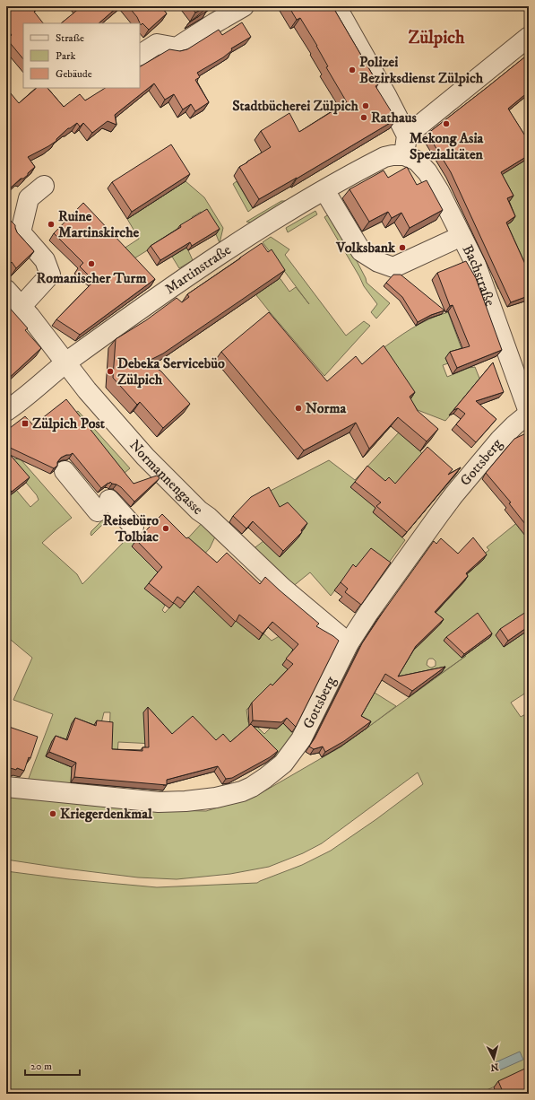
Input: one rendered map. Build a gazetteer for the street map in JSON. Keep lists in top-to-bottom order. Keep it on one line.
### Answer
{"streets":{"street":["Martinstraße","Bachstraße","Gottsberg","Normannengasse"]},"crossings":[["Martinstraße","Bachstraße"],["Martinstraße","Normannengasse"],["Bachstraße","Gottsberg"],["Gottsberg","Normannengasse"]],"districts":["Zülpich"],"places":{"other":["Polizei Bezirksdienst Zülpich","Stadtbücherei Zülpich","Rathaus","Mekong Asia Spezialitäten","Ruine Martinskirche","Volksbank","Romanischer Turm","Debeka Servicebüo Zülpich","Norma","Reisebüro Tolbiac","Kriegerdenkmal"],"transit":["Zülpich Post"]},"legend":["Straße","Park","Gebäude"],"scale_bar":"20 m","north":"bottom"}
